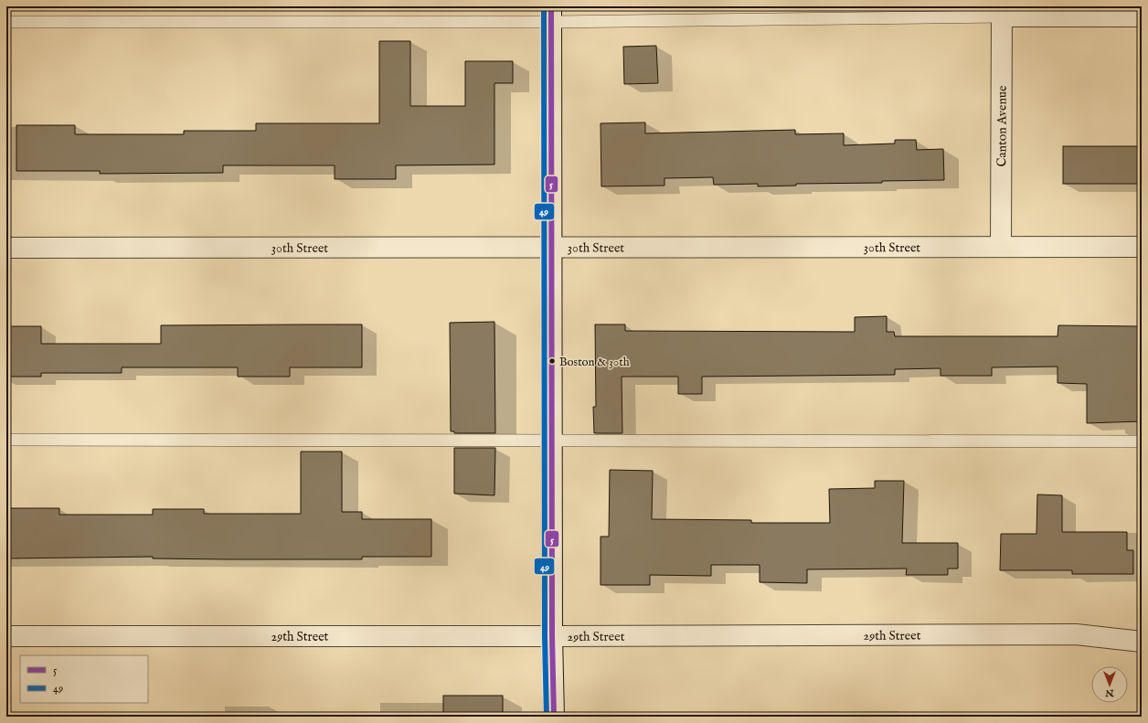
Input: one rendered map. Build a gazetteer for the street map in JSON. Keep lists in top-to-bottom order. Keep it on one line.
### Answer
{"streets":{"street":["Canton Avenue","30th Street","29th Street"]},"crossings":[["Canton Avenue","30th Street"]],"places":["Boston & 30th"],"lines":["transit line 5","transit line 49"],"legend":["5","49"],"north":"bottom"}
